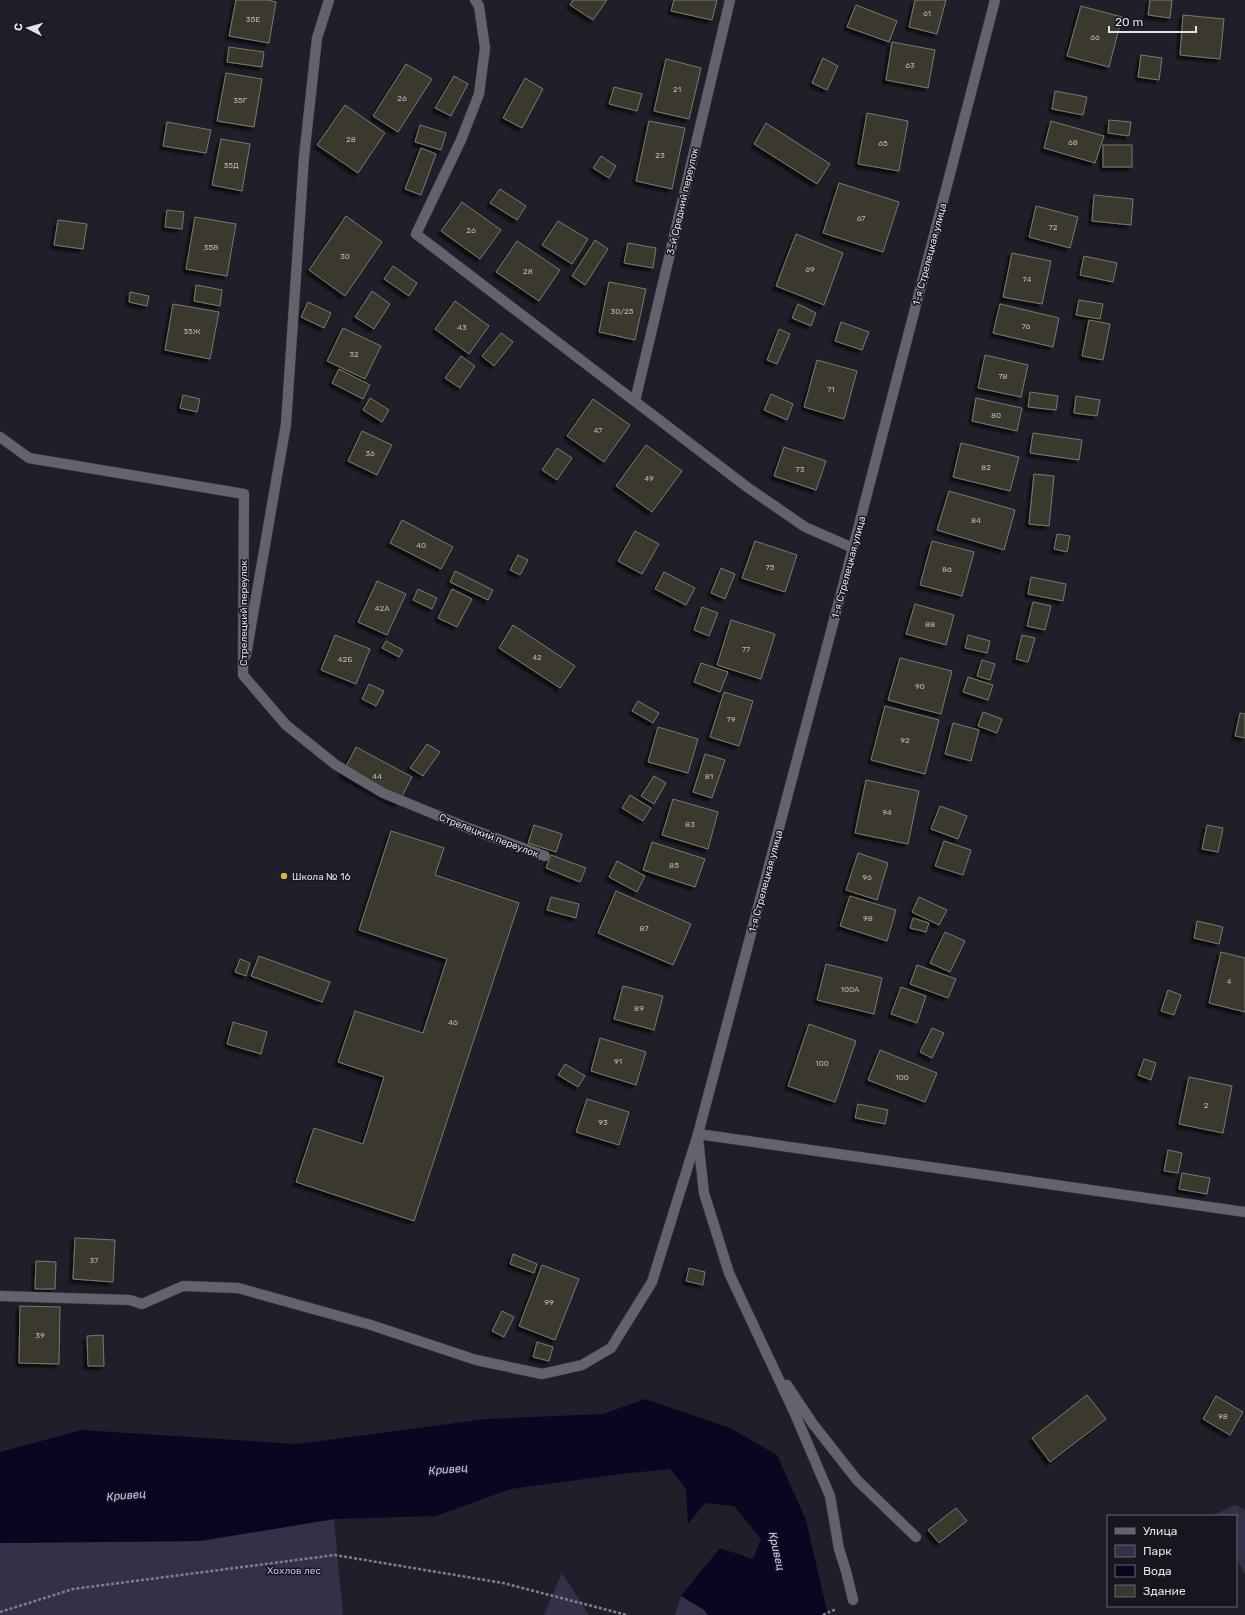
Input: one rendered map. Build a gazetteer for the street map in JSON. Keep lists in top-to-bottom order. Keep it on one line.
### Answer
{"streets":{"street":["3-й Средний переулок","1-я Стрелецкая улица","Стрелецкий переулок"]},"water":["Кривец"],"parks":["Хохлов лес"],"places":["Школа № 16"],"house_numbers":["61","35Е","66","63","21","26","35Г","28","68","65","23","35Д","67","72","26","35В","30","69","28","74","30/25","76","43","35Ж","32","78","71","80","47","36","82","73","49","84","40","75","86","42А","88","77","42","42Б","90","79","92","44","81","94","83","85","96","98","87","4","100А","89","46","91","100","100","2","93","37","99","39","98"],"legend":["Улица","Парк","Вода","Здание"],"scale_bar":"20 m","north":"left"}
